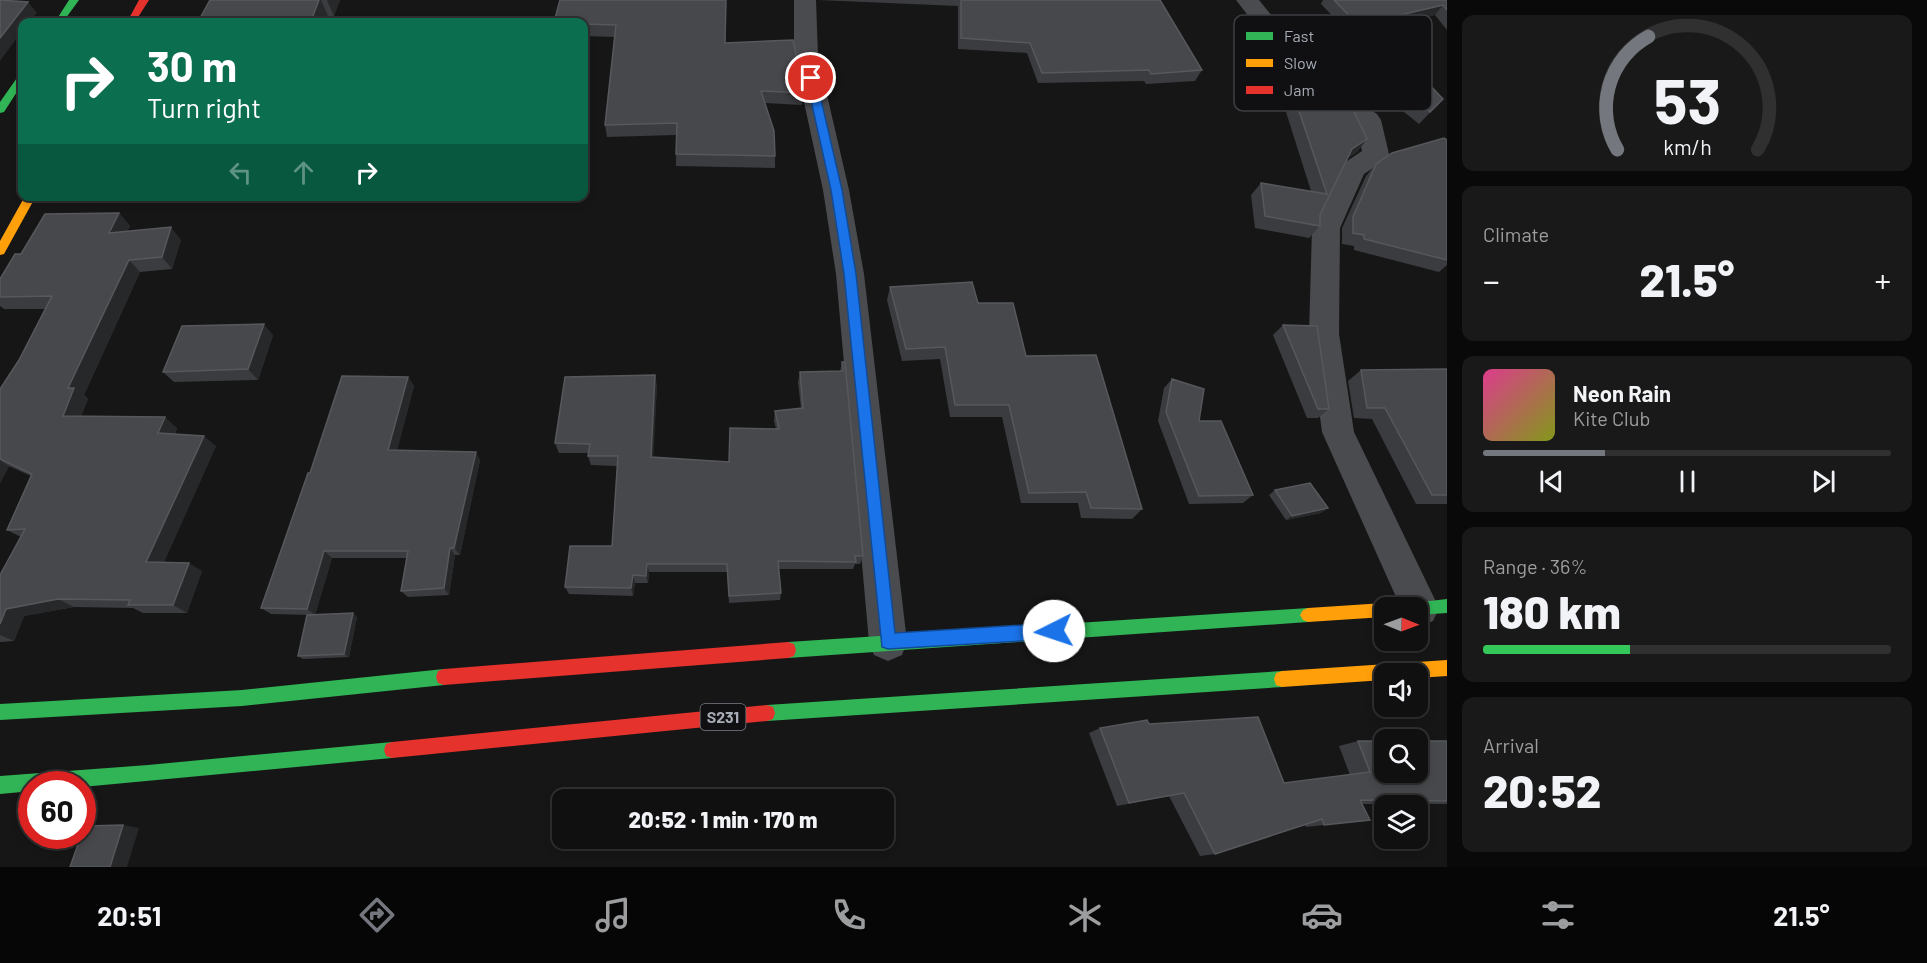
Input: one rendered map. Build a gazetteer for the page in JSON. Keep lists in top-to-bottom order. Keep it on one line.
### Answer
{"streets":{"main road":["S231"]},"legend":["Fast","Slow","Jam"],"north":"right","page":{"turn":["30 m","Turn right"],"tile":["Climate",["Range · 36%","180 km"],["Arrival","20:52"]],"heat":["−","21.5°","+"],"song":["Neon Rain","Kite Club"],"limit":"60","trip":"20:52 · 1 min · 170 m","tabs":["20:51","21.5°"],"gauge":["53","km/h"]}}
